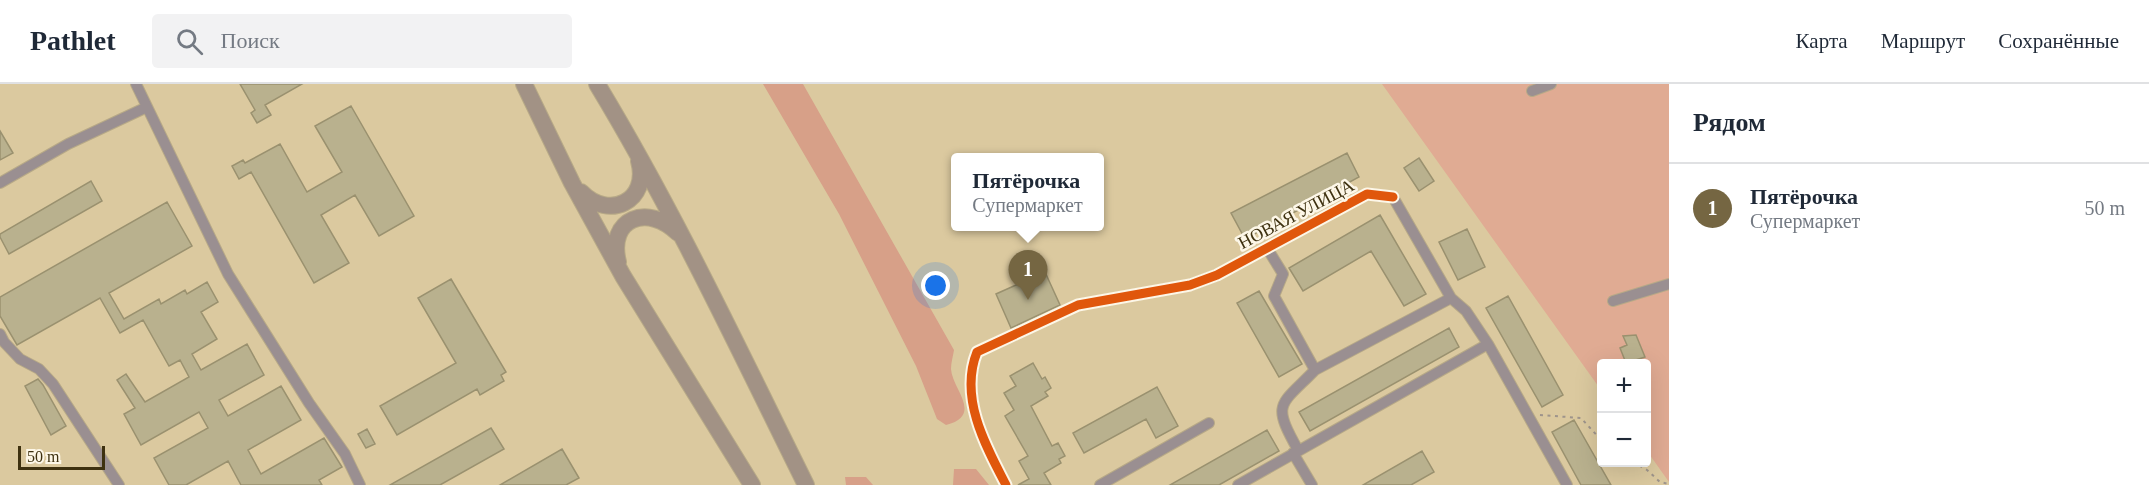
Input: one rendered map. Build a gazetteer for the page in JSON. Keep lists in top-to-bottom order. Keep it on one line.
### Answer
{"streets":{"street":["НОВАЯ УЛИЦА"]},"scale_bar":"50 m","page":{"header":"Pathlet","search":"Поиск","nav":["Карта","Маршрут","Сохранённые"],"heading":"Рядом","popup":["Пятёрочка","Супермаркет"],"list":[{"mark":"1","name":"Пятёрочка","note":"Супермаркет","value":"50 m"}],"pins":"1","map_buttons":["+","−"],"scale":"50 m"}}
